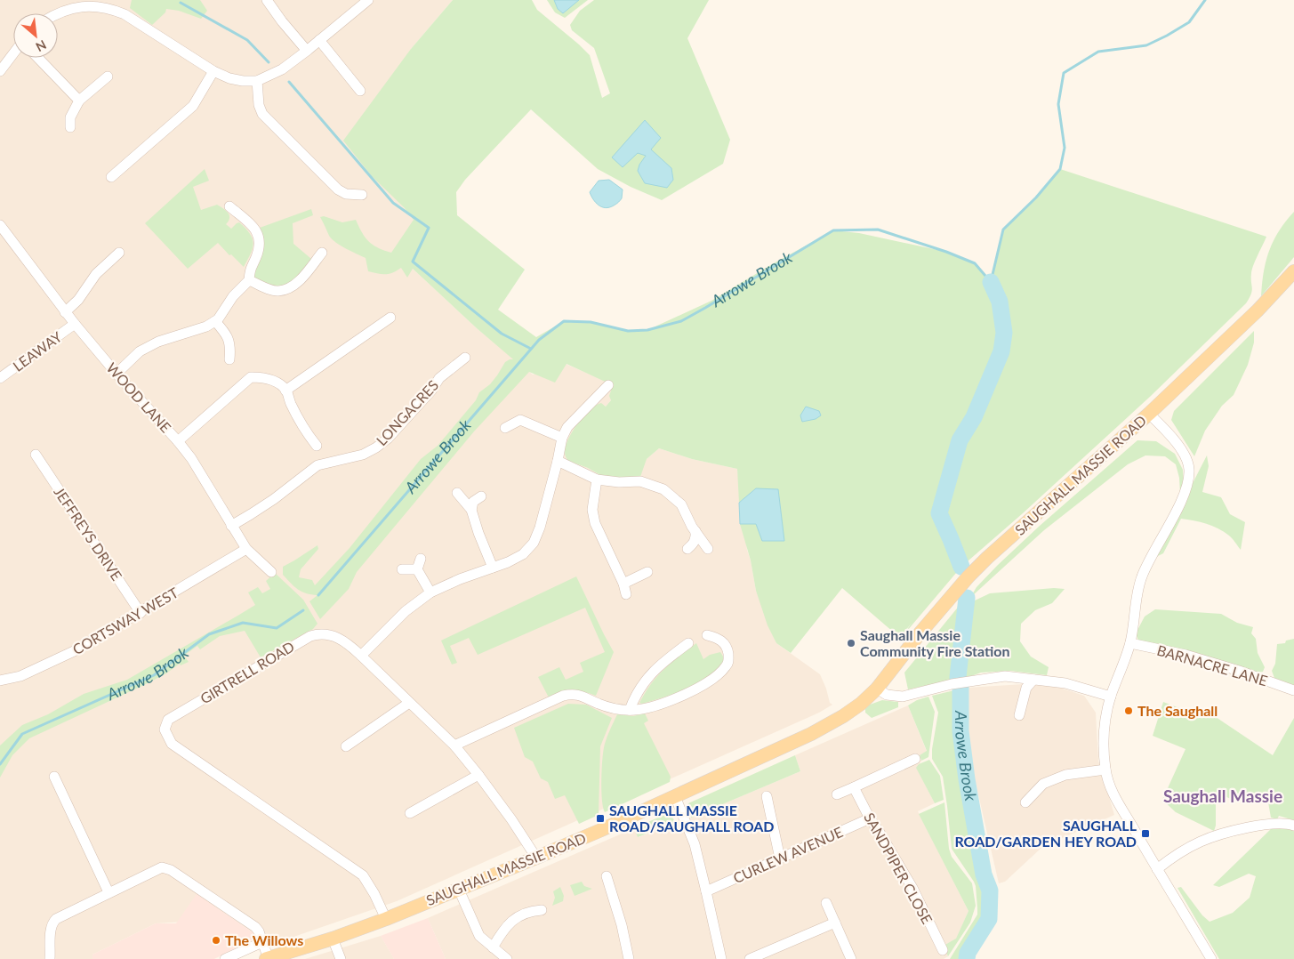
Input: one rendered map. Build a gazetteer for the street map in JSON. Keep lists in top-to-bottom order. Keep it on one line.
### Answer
{"streets":{"main road":["SAUGHALL MASSIE ROAD"],"street":["LEAWAY","WOOD LANE","LONGACRES","JEFFREYS DRIVE","CORTSWAY WEST","BARNACRE LANE","GIRTRELL ROAD","CURLEW AVENUE","SANDPIPER CLOSE"]},"crossings":[["LEAWAY","WOOD LANE"],["WOOD LANE","LONGACRES"],["WOOD LANE","CORTSWAY WEST"],["SAUGHALL MASSIE ROAD","GIRTRELL ROAD"],["JEFFREYS DRIVE","CORTSWAY WEST"],["CURLEW AVENUE","SANDPIPER CLOSE"]],"districts":["Saughall Massie"],"water":["Arrowe Brook"],"places":{"other":["Saughall Massie Community Fire Station","The Saughall","The Willows"],"transit":["SAUGHALL MASSIE ROAD/SAUGHALL ROAD","SAUGHALL ROAD/GARDEN HEY ROAD"]},"north":"bottom right"}
